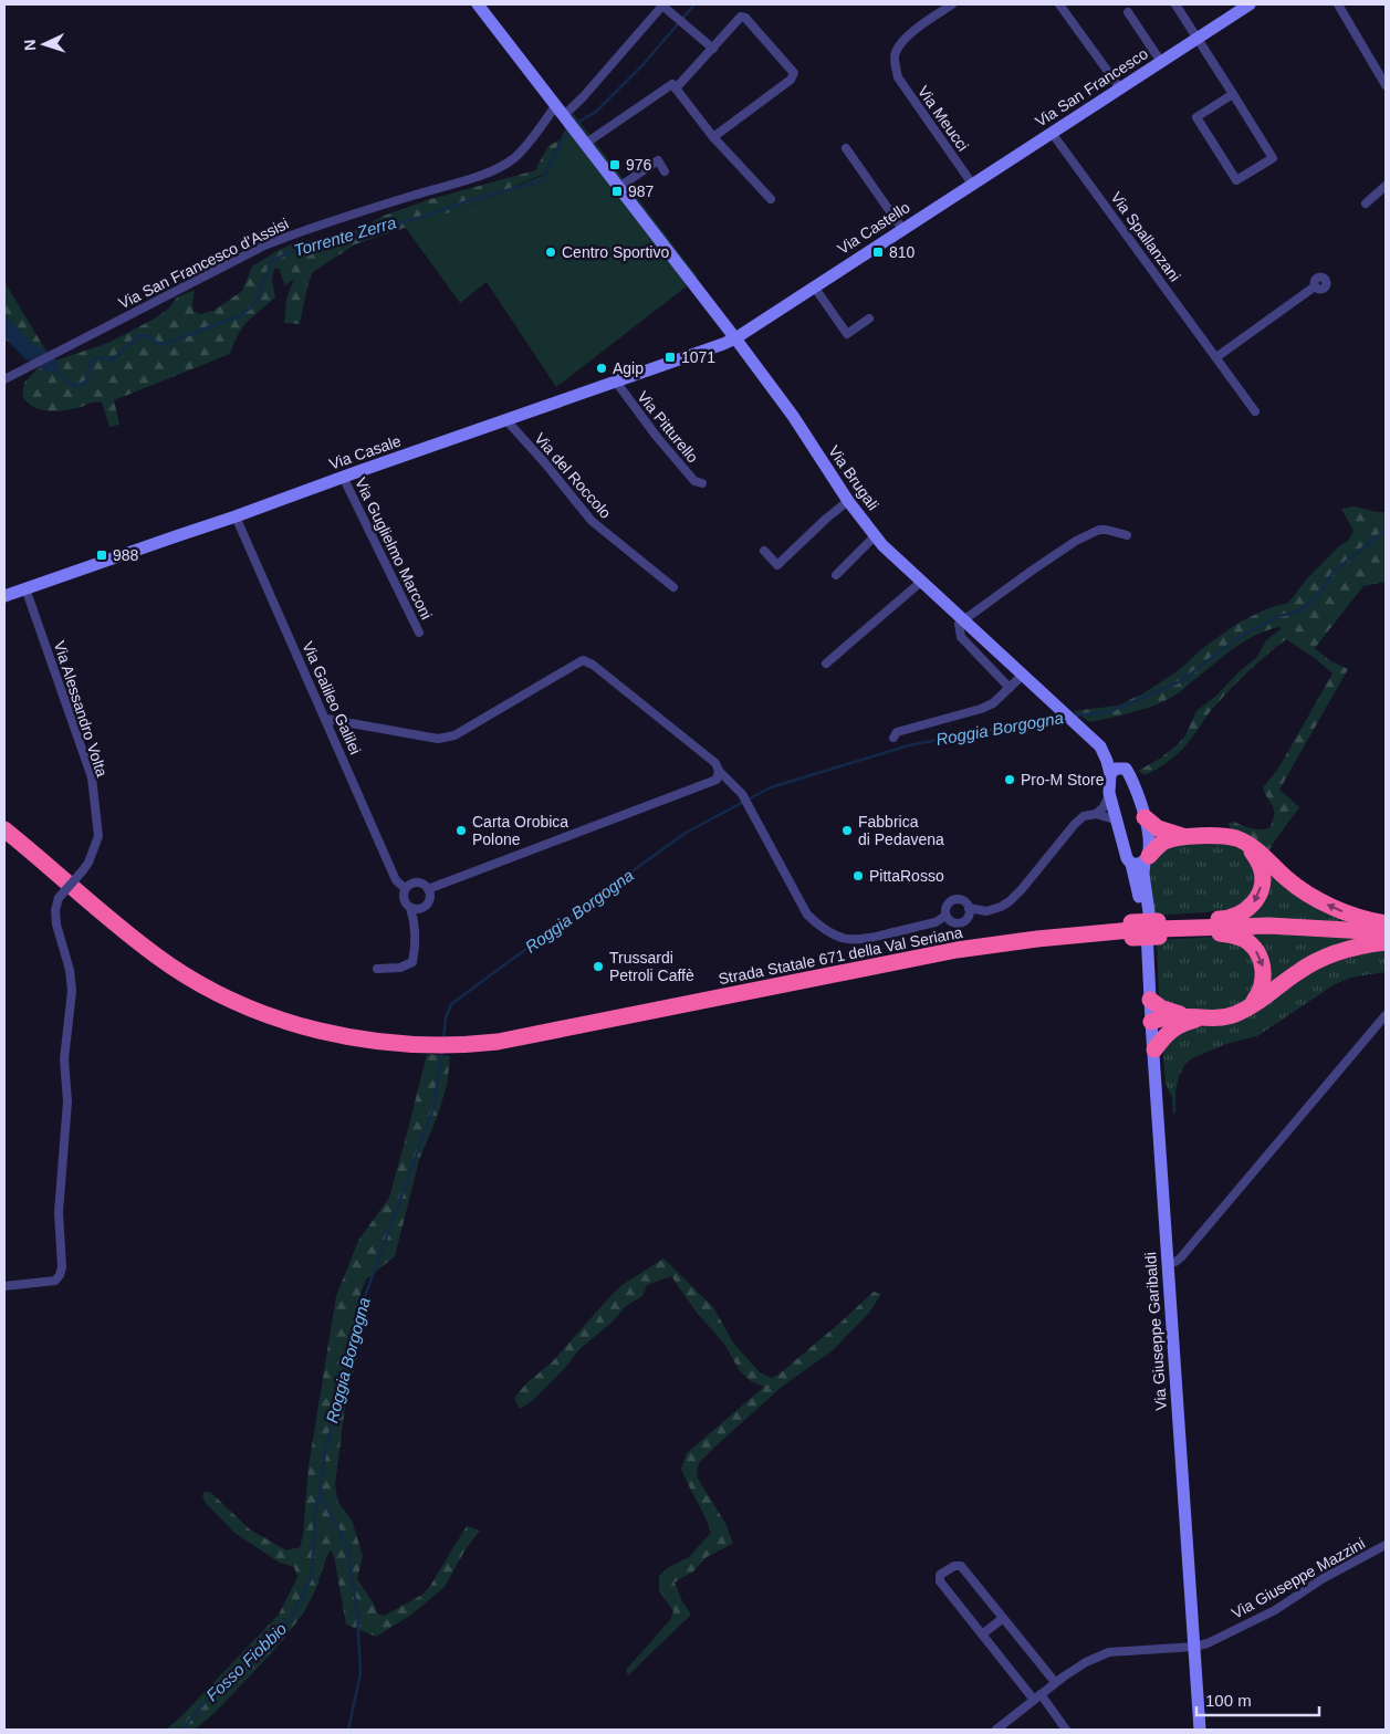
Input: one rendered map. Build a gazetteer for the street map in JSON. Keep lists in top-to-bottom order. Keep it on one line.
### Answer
{"streets":{"highway":["Strada Statale 671 della Val Seriana"],"street":["Via San Francesco","Via Meucci","Via Castello","Via Spallanzani","Via San Francesco d'Assisi","Via Pitturello","Via Casale","Via del Roccolo","Via Brugali","Via Guglielmo Marconi","Via Galileo Galilei","Via Alessandro Volta","Via Giuseppe Garibaldi","Via Giuseppe Mazzini"]},"crossings":[["Via San Francesco","Via Meucci"],["Via San Francesco","Via Castello"],["Via San Francesco","Via Spallanzani"],["Via Castello","Via Casale"],["Via Castello","Via Brugali"],["Via San Francesco d'Assisi","Via Brugali"],["Via Pitturello","Via Casale"],["Via Casale","Via del Roccolo"],["Via Casale","Via Brugali"],["Via Casale","Via Guglielmo Marconi"],["Via Casale","Via Galileo Galilei"],["Via Casale","Via Alessandro Volta"],["Via Brugali","Via Giuseppe Garibaldi"],["Strada Statale 671 della Val Seriana","Via Giuseppe Garibaldi"],["Via Giuseppe Garibaldi","Via Giuseppe Mazzini"]],"water":["Torrente Zerra","Roggia Borgogna","Fosso Fiobbio"],"places":{"transit":["976","987","810","1071","988"],"other":["Centro Sportivo","Agip","Pro-M Store","Carta Orobica Polone","Fabbrica di Pedavena","PittaRosso","Trussardi Petroli Caffè"]},"scale_bar":"100 m","north":"left"}
